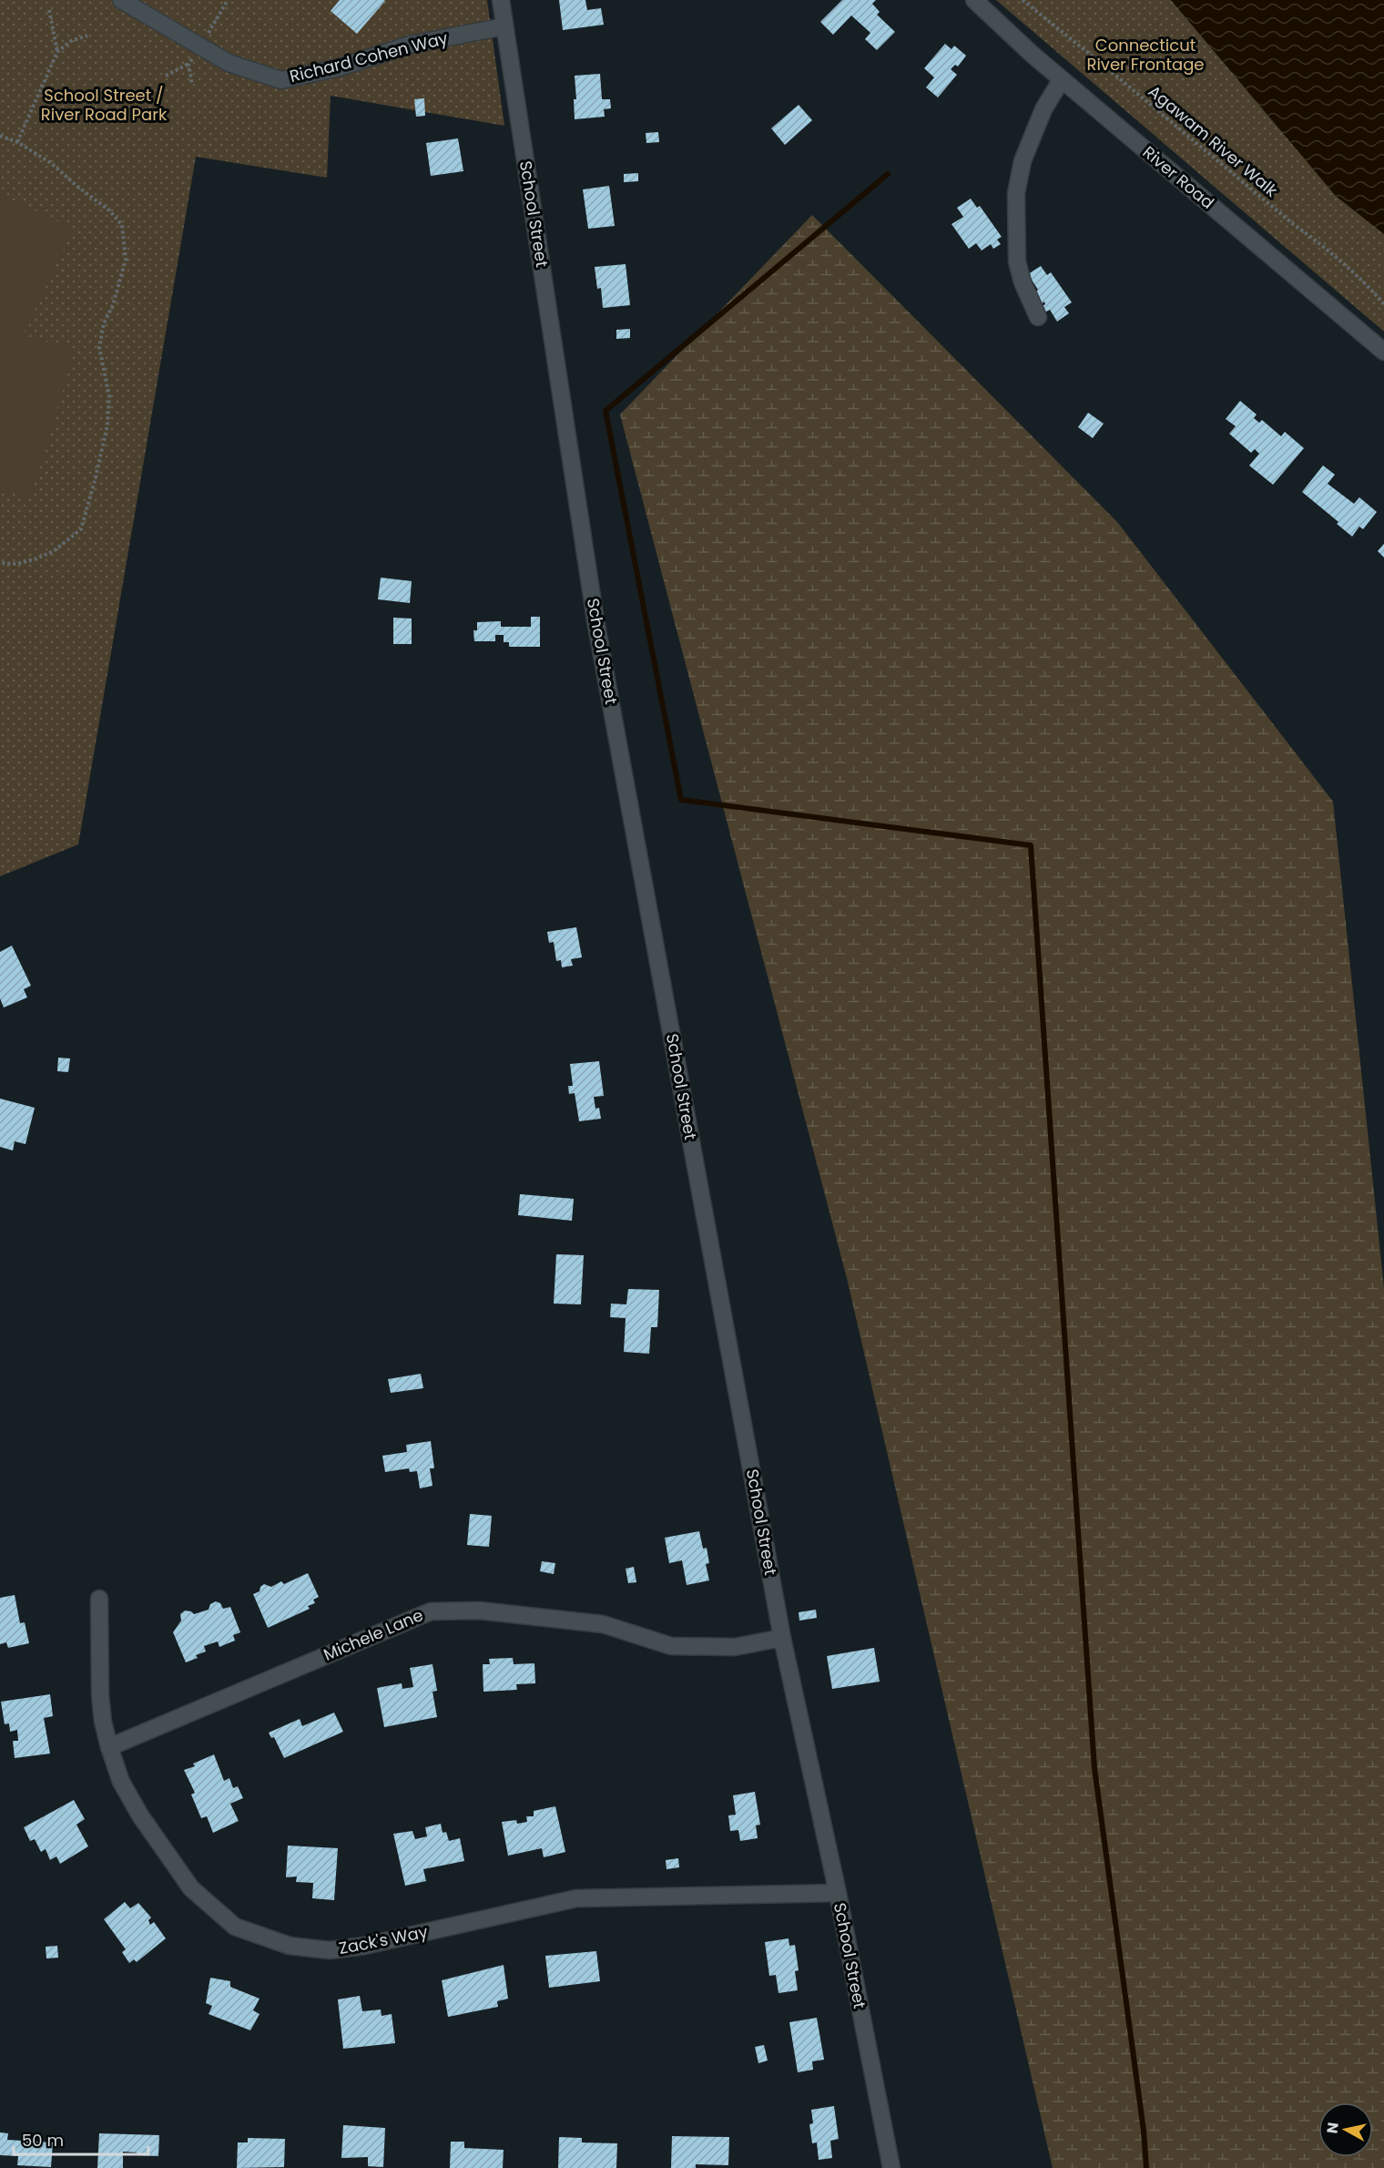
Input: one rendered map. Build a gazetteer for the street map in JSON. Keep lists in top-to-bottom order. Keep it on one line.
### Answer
{"streets":{"street":["Richard Cohen Way","River Road","School Street","Michele Lane","Zack's Way"],"path":["Agawam River Walk"]},"crossings":[["Richard Cohen Way","School Street"],["School Street","Michele Lane"],["School Street","Zack's Way"],["Michele Lane","Zack's Way"]],"parks":["Connecticut River Frontage","School Street / River Road Park"],"scale_bar":"50 m","north":"left"}
